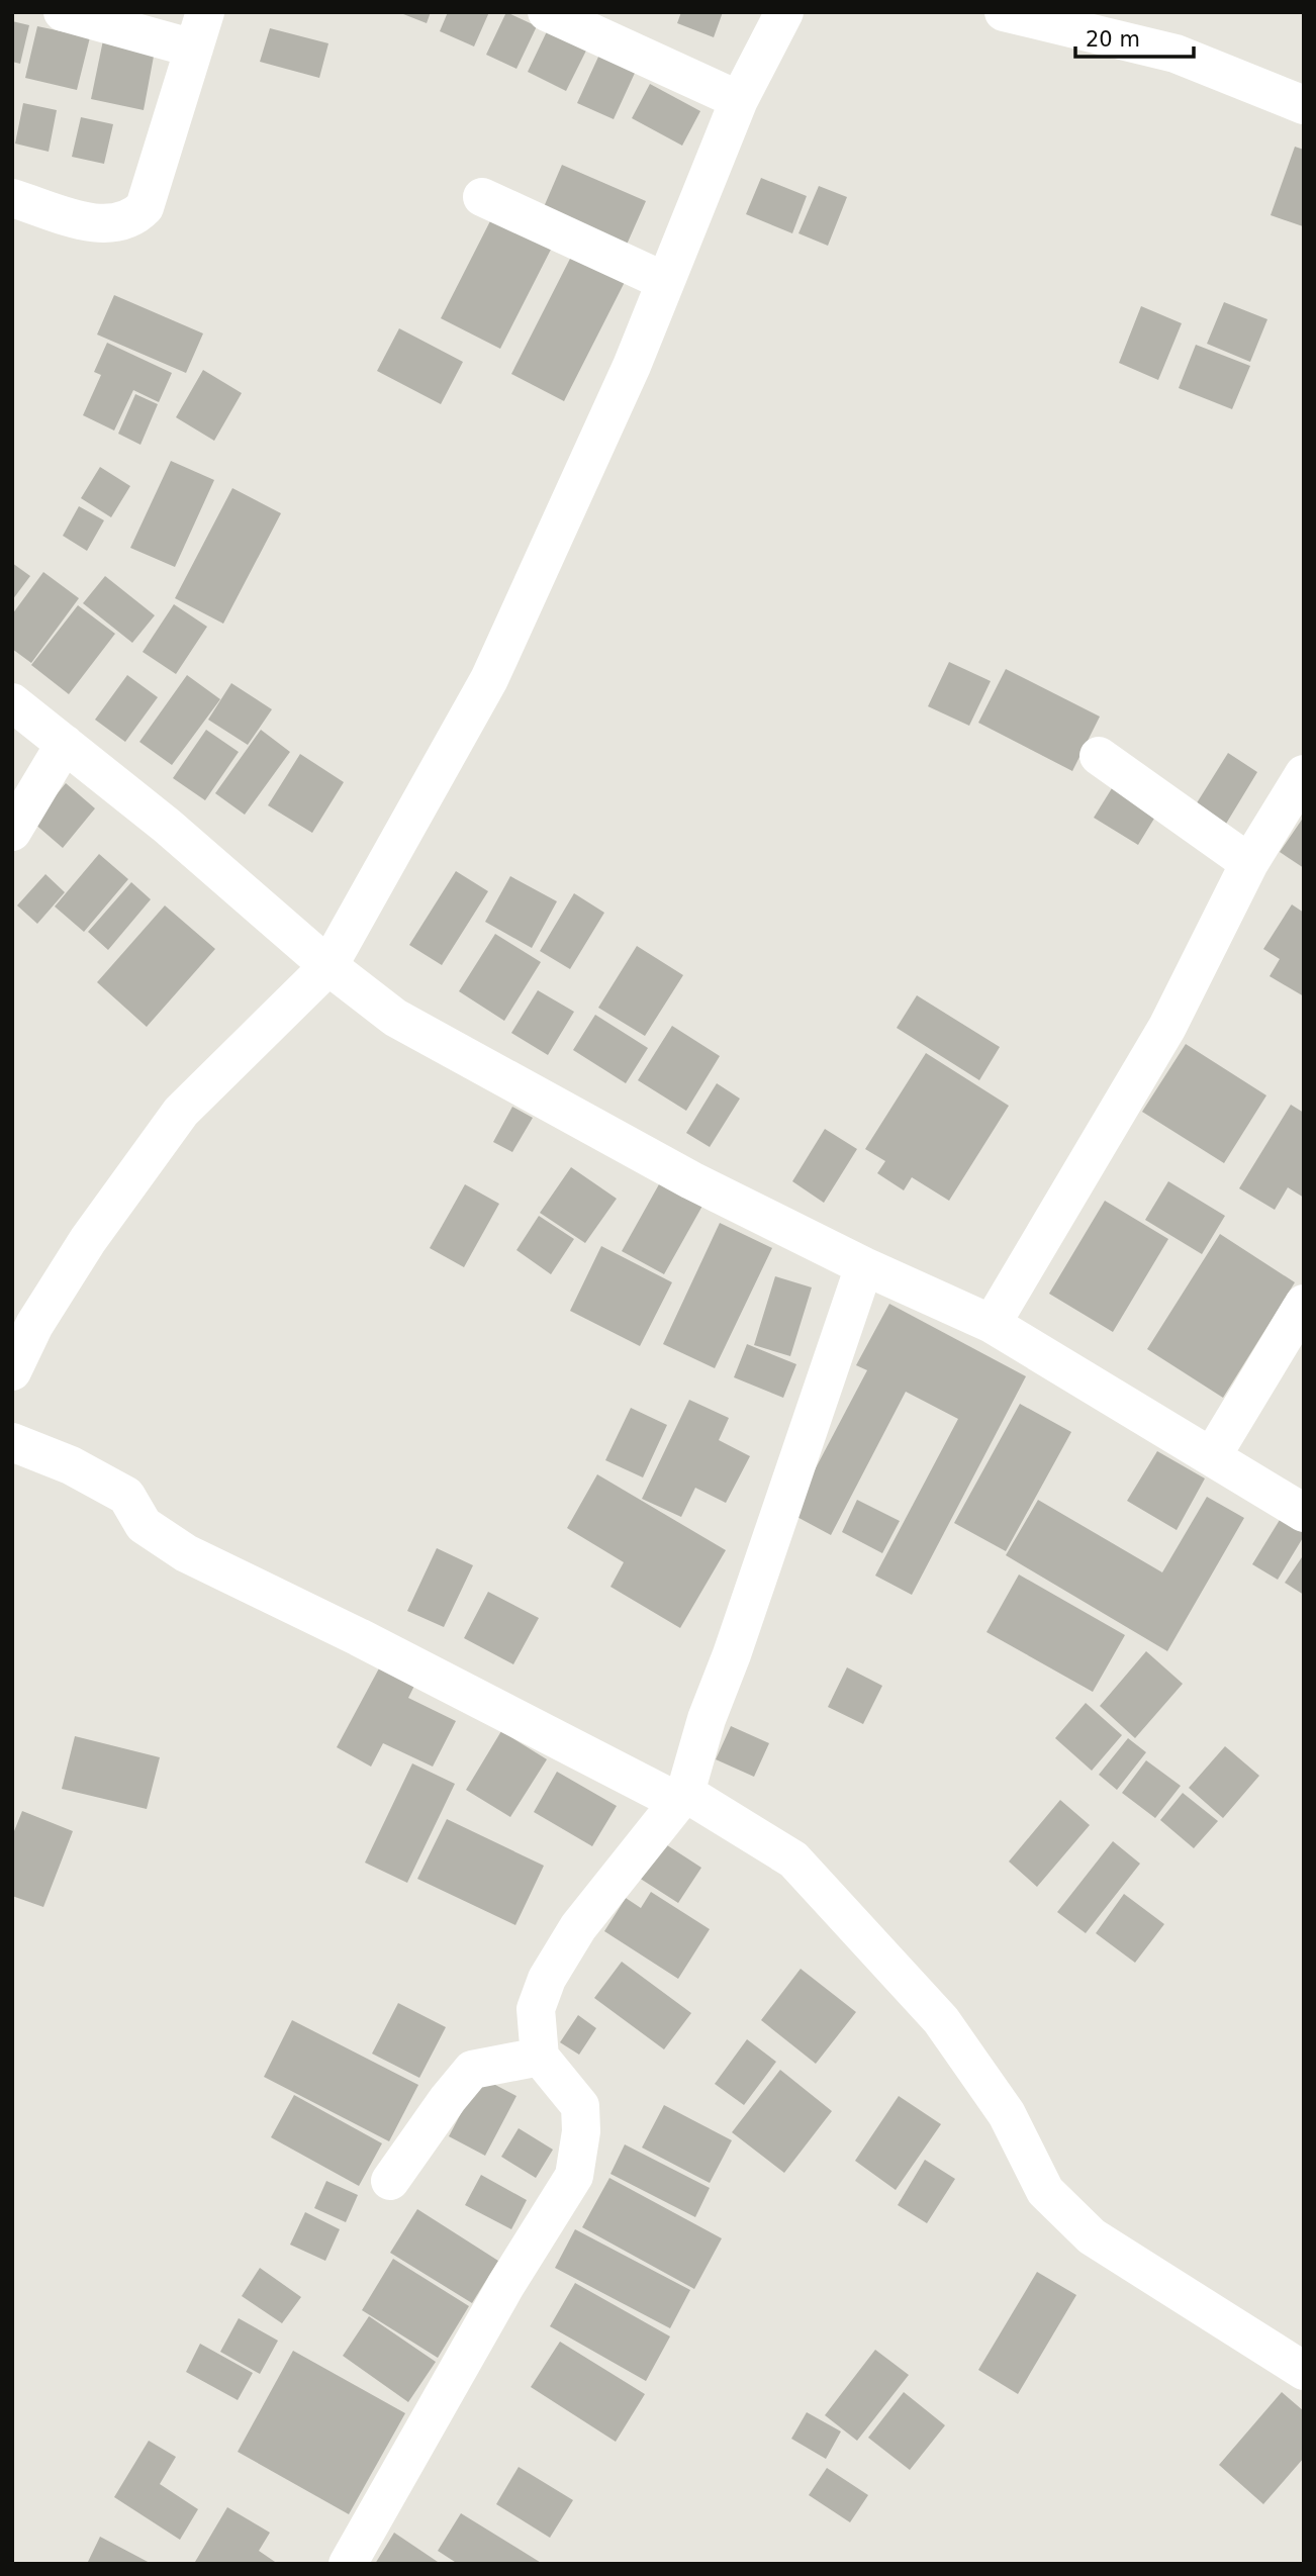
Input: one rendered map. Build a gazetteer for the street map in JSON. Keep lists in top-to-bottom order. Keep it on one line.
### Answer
{"scale_bar":"20 m"}
